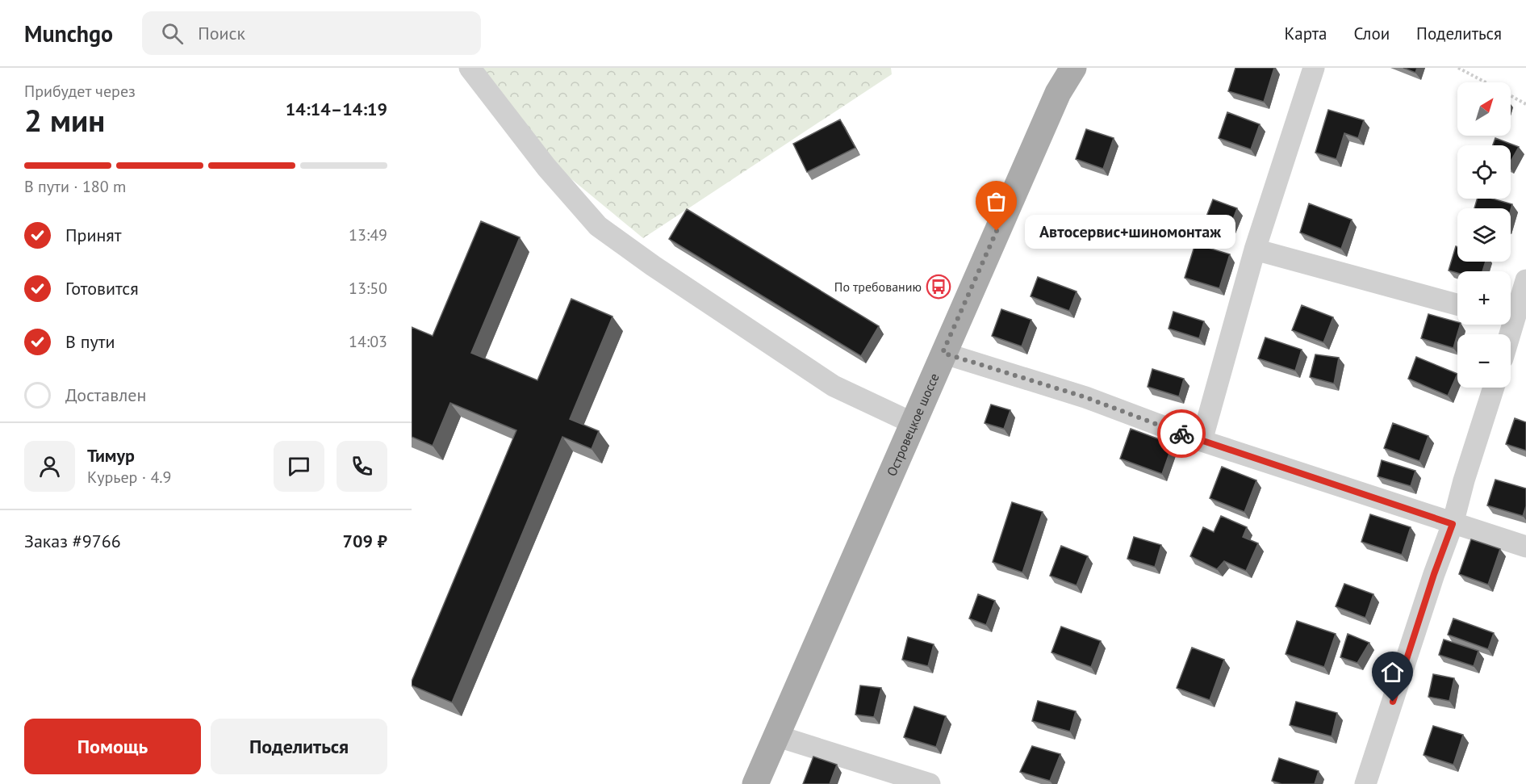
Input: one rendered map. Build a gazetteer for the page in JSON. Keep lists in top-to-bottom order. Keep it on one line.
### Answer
{"streets":{"main road":["Островецкое шоссе"]},"places":{"other":["Автосервис+шиномонтаж"],"bus stop":["По требованию"]},"north":"top right","page":{"header":"Munchgo","search":"Поиск","nav":["Карта","Слои","Поделиться"],"heading":["2 мин","Прибудет через","14:14–14:19"],"panel":["Тимур","Курьер · 4.9","Заказ #9766","709 ₽"],"map_buttons":["+","−"],"bar":"В пути · 180 m","list":[["Принят","13:49"],["Готовится","13:50"],["В пути","14:03"],"Доставлен"],"bubble":"Автосервис+шиномонтаж","buttons":["Помощь","Поделиться"]}}
